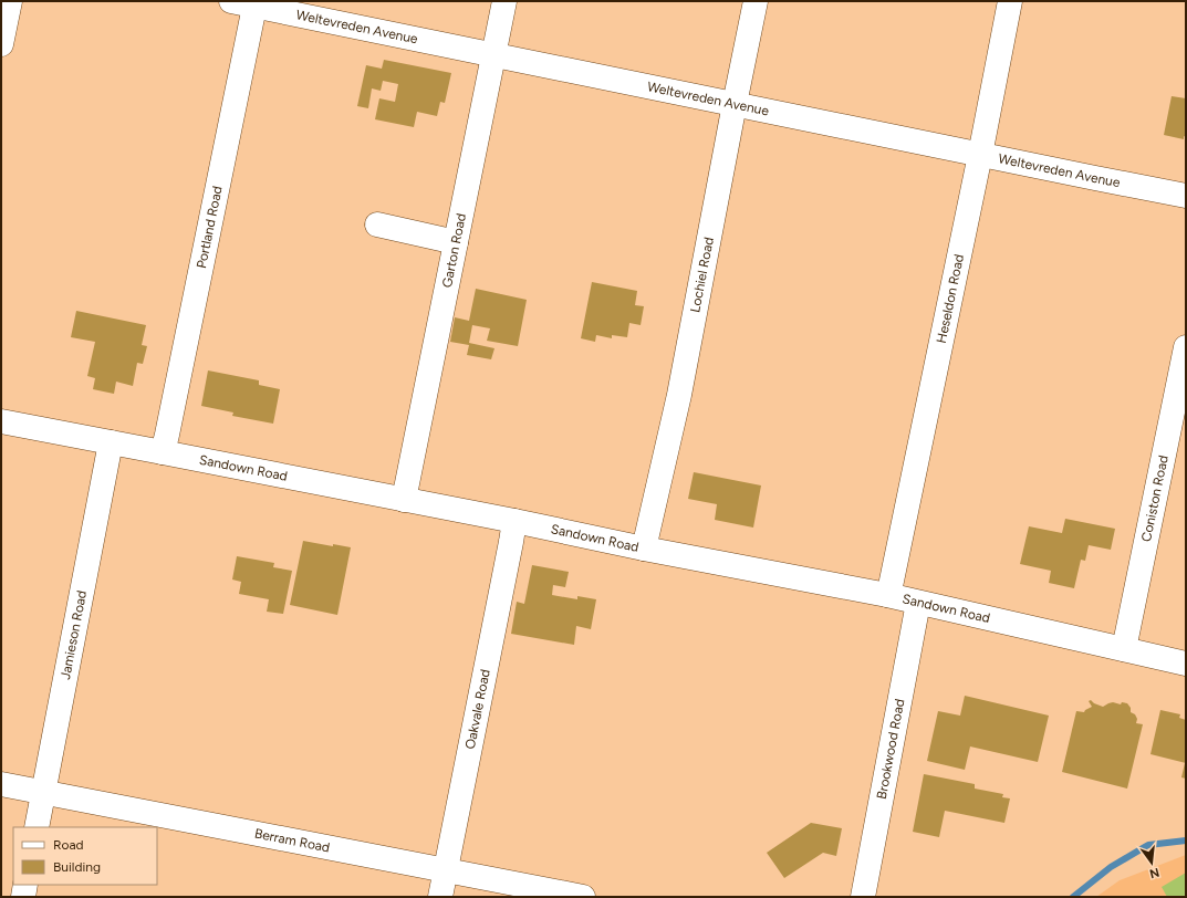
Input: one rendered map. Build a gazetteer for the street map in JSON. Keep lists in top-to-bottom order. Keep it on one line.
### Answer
{"streets":{"street":["Weltevreden Avenue","Portland Road","Garton Road","Lochiel Road","Heseldon Road","Sandown Road","Coniston Road","Jamieson Road","Oakvale Road","Brookwood Road","Berram Road"]},"crossings":[["Weltevreden Avenue","Portland Road"],["Weltevreden Avenue","Garton Road"],["Weltevreden Avenue","Lochiel Road"],["Weltevreden Avenue","Heseldon Road"],["Portland Road","Sandown Road"],["Garton Road","Sandown Road"],["Lochiel Road","Sandown Road"],["Heseldon Road","Sandown Road"],["Sandown Road","Coniston Road"],["Sandown Road","Jamieson Road"],["Sandown Road","Oakvale Road"],["Sandown Road","Brookwood Road"],["Jamieson Road","Berram Road"],["Oakvale Road","Berram Road"]],"legend":["Road","Building"],"north":"bottom"}
